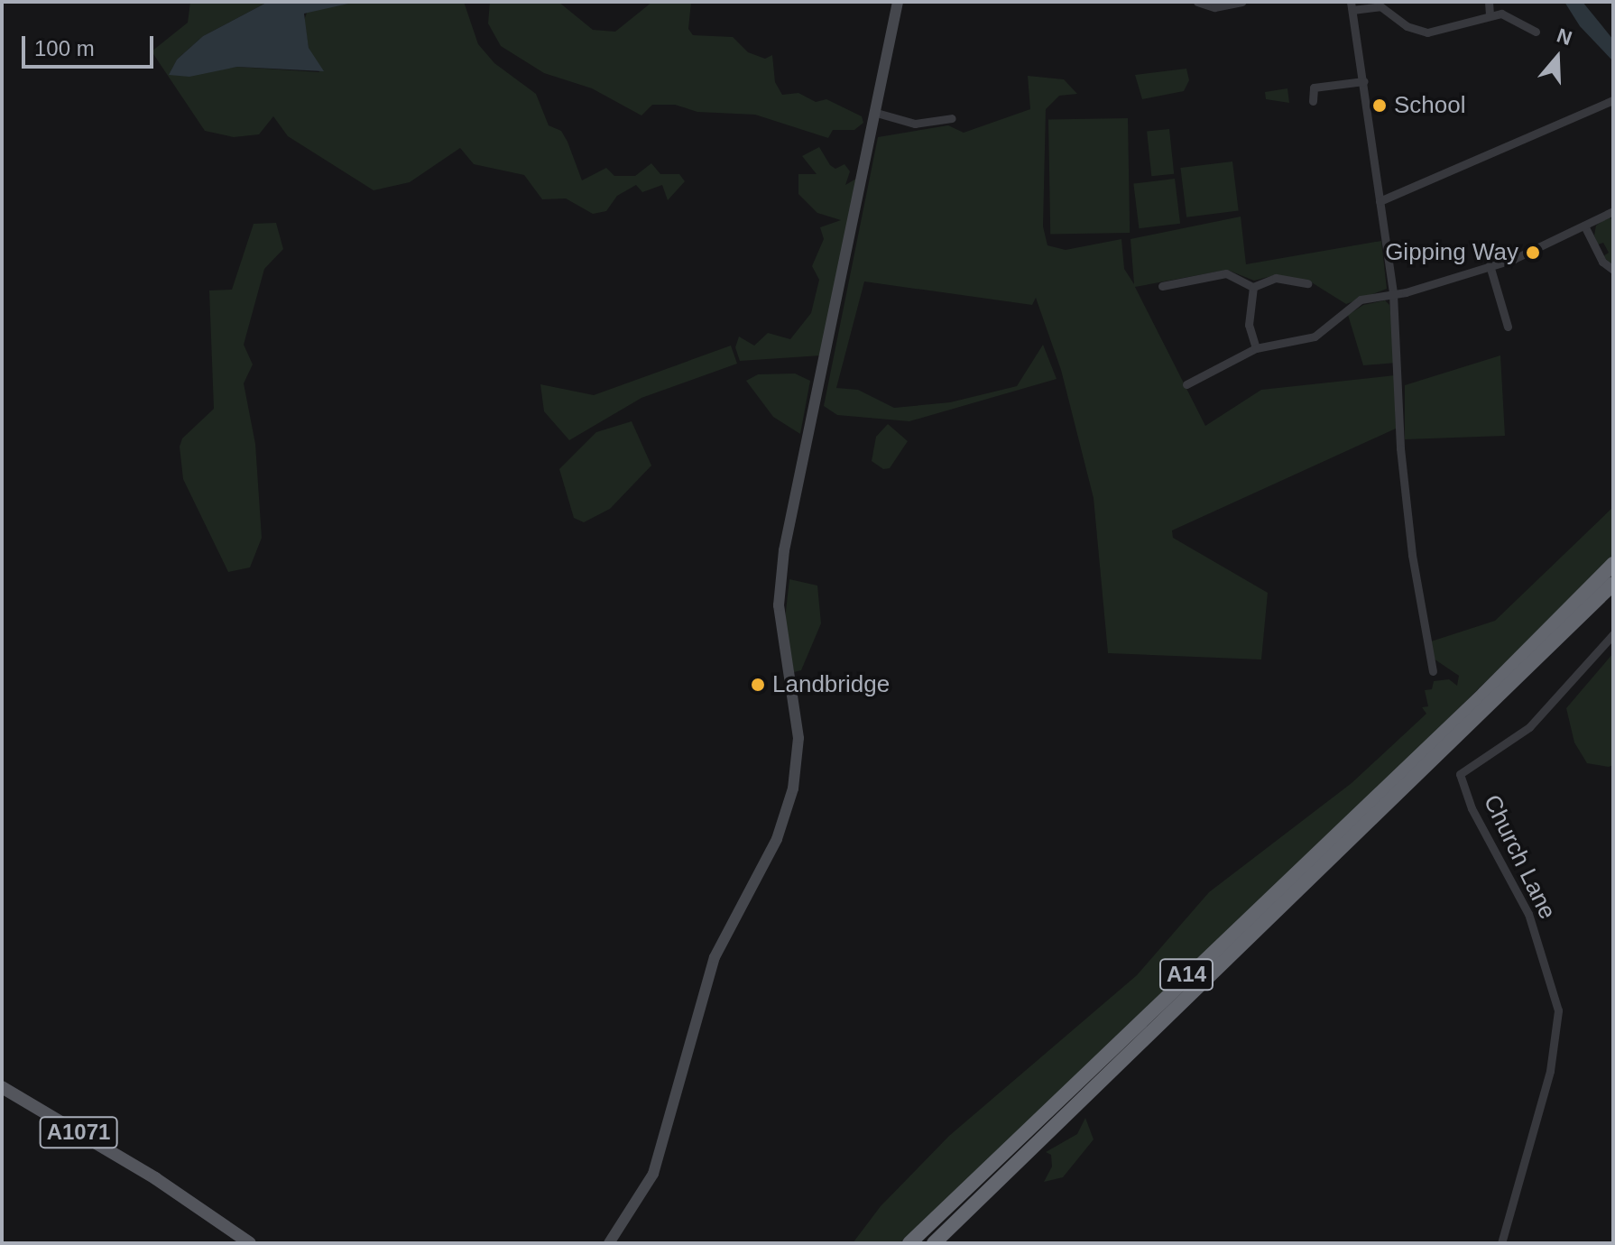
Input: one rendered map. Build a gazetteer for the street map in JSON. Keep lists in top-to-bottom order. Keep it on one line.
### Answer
{"streets":{"highway":["A14"],"main road":["A1071"],"street":["Church Lane"]},"places":["School","Gipping Way","Landbridge"],"scale_bar":"100 m","north":"top"}
